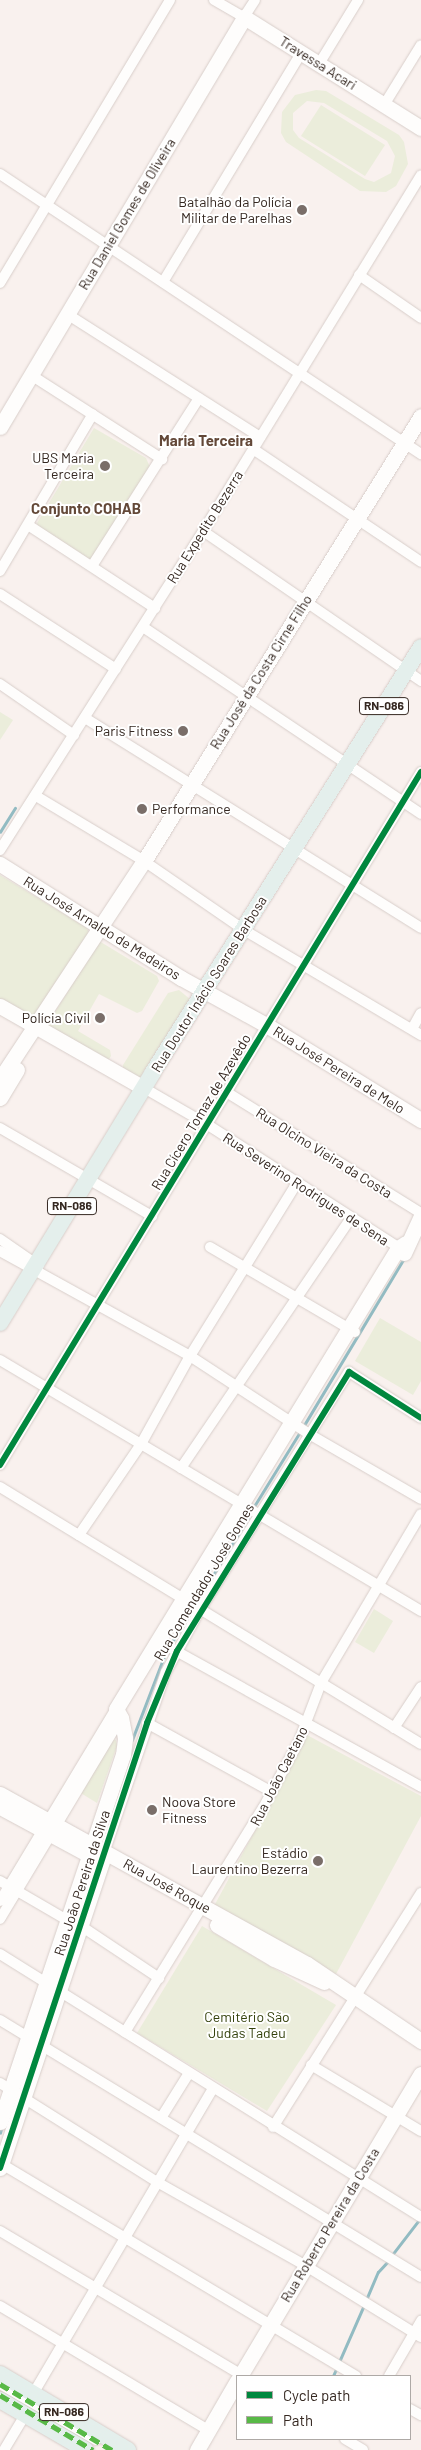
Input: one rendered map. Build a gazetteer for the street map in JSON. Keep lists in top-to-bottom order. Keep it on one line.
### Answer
{"streets":{"main road":["RN-086","Rua Doutor Inácio Soares Barbosa"],"street":["Travessa Acari","Rua Daniel Gomes de Oliveira","Rua Expedito Bezerra","Rua José da Costa Cirne Filho","Rua José Arnaldo de Medeiros","Rua José Pereira de Melo","Rua Cícero Tomaz de Azevêdo","Rua Olcino Vieira da Costa","Rua Severino Rodrigues de Sena","Rua Comendador José Gomes","Rua João Caetano","Rua João Pereira da Silva","Rua José Roque","Rua Roberto Pereira da Costa"]},"crossings":[["Travessa Acari","Rua Daniel Gomes de Oliveira"],["Rua José da Costa Cirne Filho","Rua José Arnaldo de Medeiros"],["Rua José da Costa Cirne Filho","Rua Severino Rodrigues de Sena"],["Rua José Arnaldo de Medeiros","Rua Doutor Inácio Soares Barbosa"],["Rua José Arnaldo de Medeiros","Rua José Pereira de Melo"],["Rua Doutor Inácio Soares Barbosa","Rua José Pereira de Melo"],["Rua Doutor Inácio Soares Barbosa","Rua Severino Rodrigues de Sena"],["Rua José Pereira de Melo","Rua Cícero Tomaz de Azevêdo"],["Rua Cícero Tomaz de Azevêdo","Rua Olcino Vieira da Costa"],["Rua Cícero Tomaz de Azevêdo","Rua Severino Rodrigues de Sena"],["Rua Olcino Vieira da Costa","Rua Comendador José Gomes"],["Rua Severino Rodrigues de Sena","Rua Comendador José Gomes"],["Rua Comendador José Gomes","Rua João Pereira da Silva"],["Rua Comendador José Gomes","Rua José Roque"],["Rua João Caetano","Rua José Roque"],["Rua João Pereira da Silva","Rua José Roque"]],"districts":["Maria Terceira","Conjunto COHAB"],"parks":["Cemitério São Judas Tadeu"],"places":["Batalhão da Polícia Militar de Parelhas","UBS Maria Terceira","Paris Fitness","Performance","Polícia Civil","Noova Store Fitness","Estádio Laurentino Bezerra"],"legend":["Cycle path","Path"]}
